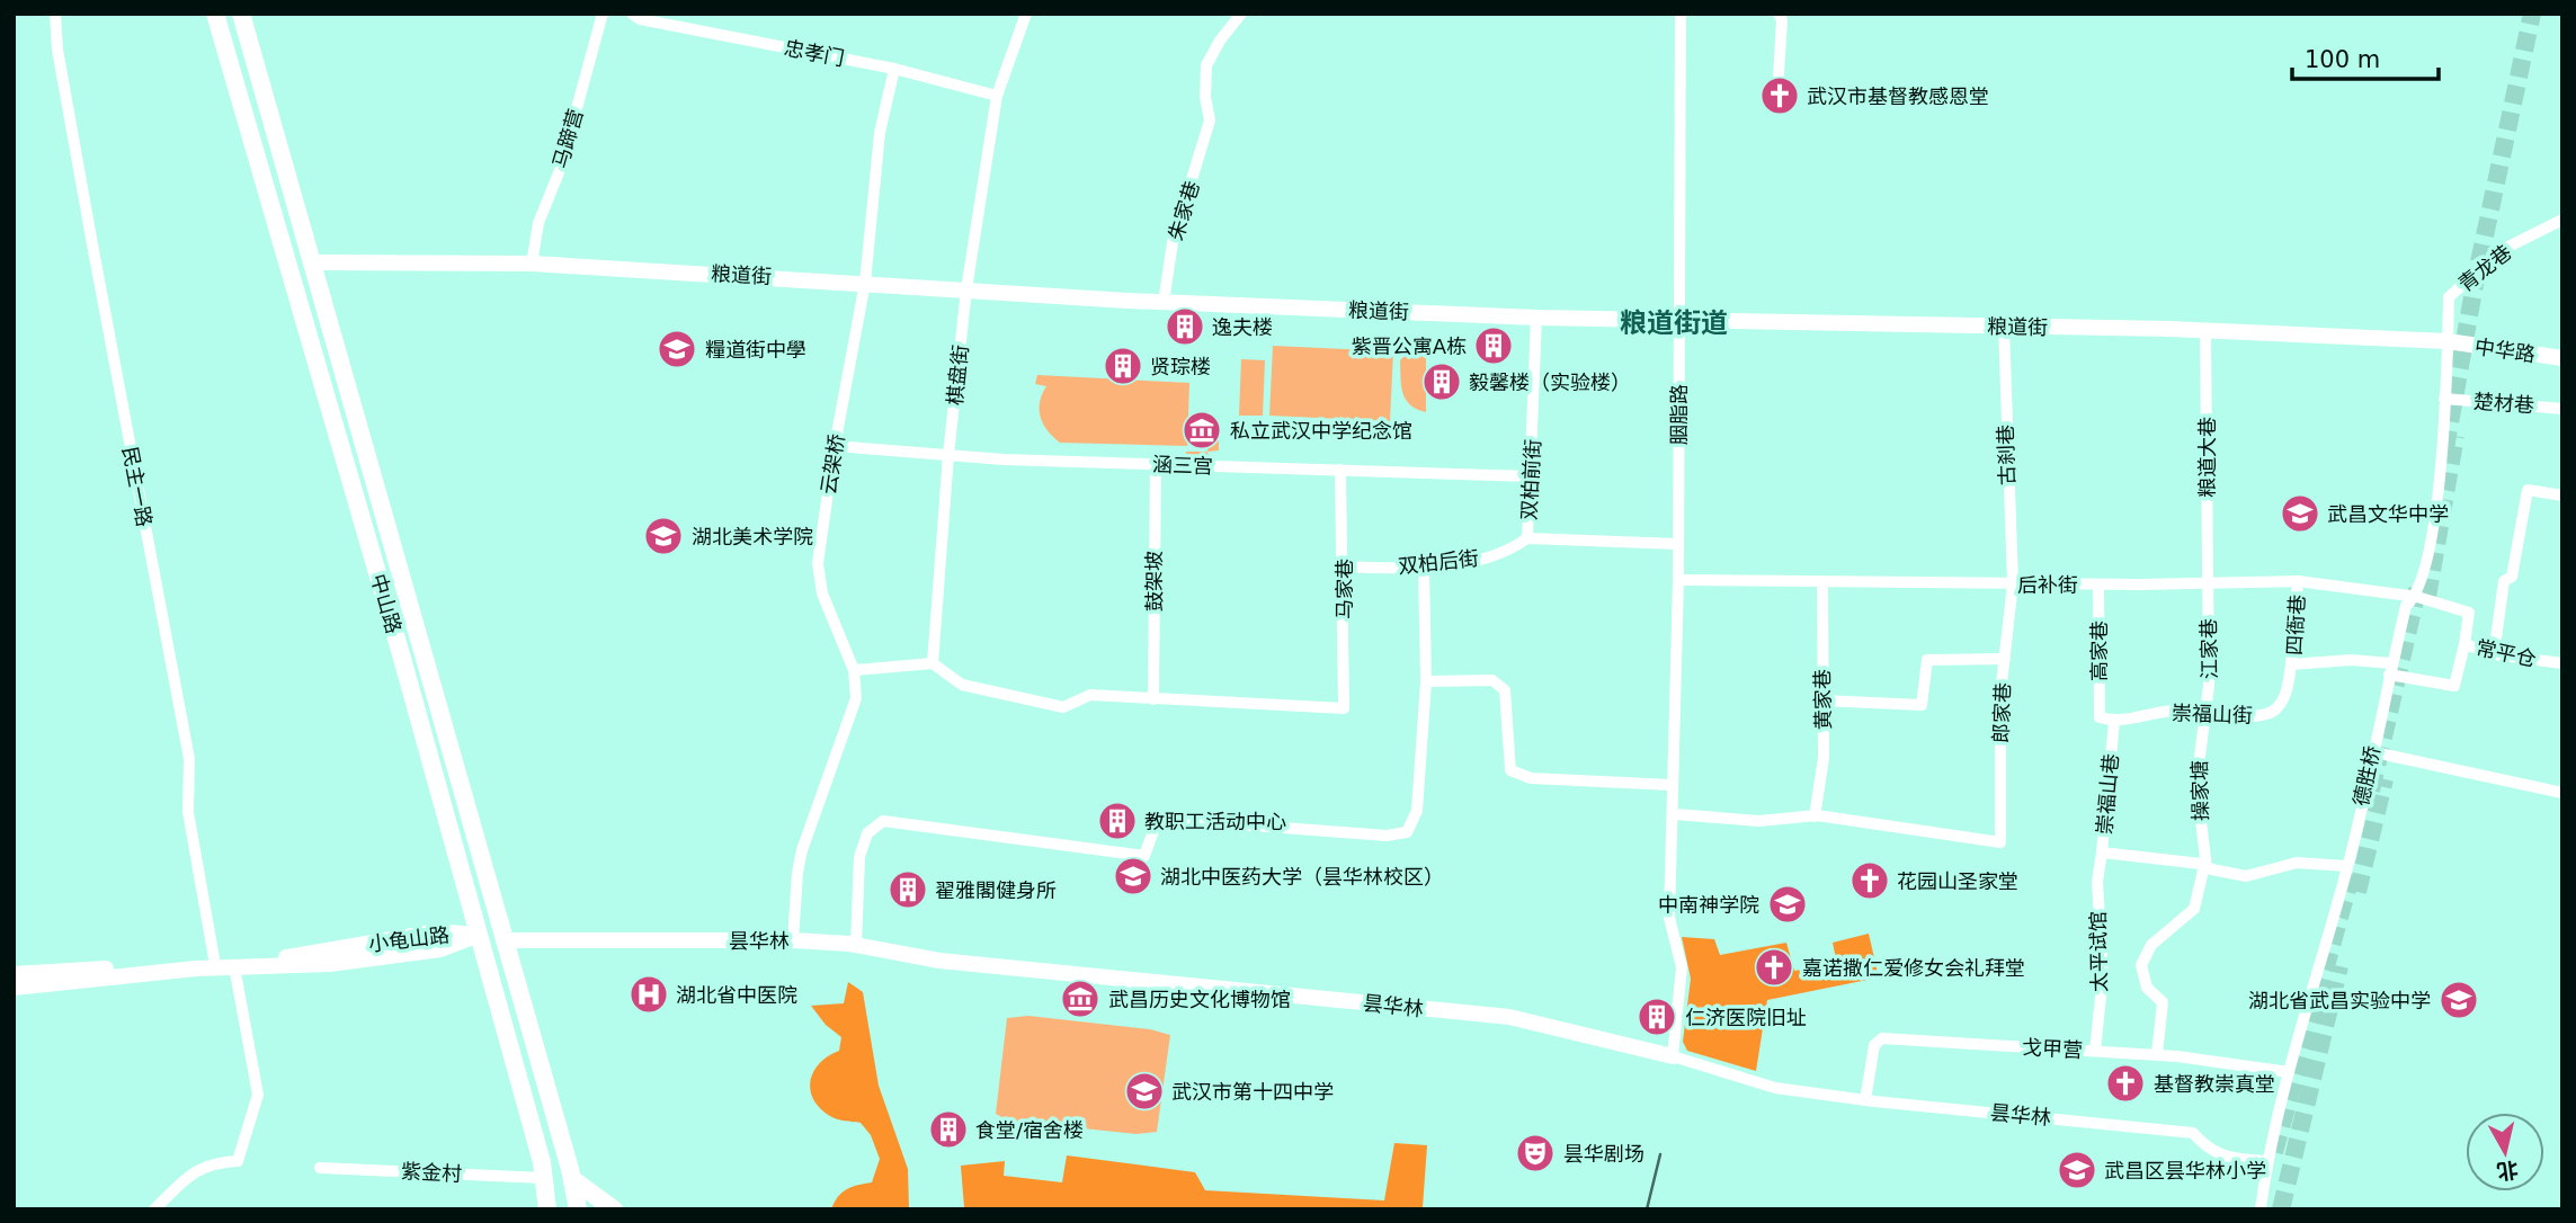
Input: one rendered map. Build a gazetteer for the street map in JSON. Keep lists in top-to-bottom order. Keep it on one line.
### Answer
{"streets":{"main road":["中山路"],"street":["忠孝门","马蹄营","朱家巷","青龙巷","粮道街","中华路","棋盘街","楚材巷","胭脂路","古刹巷","粮道大巷","云架桥","涵三宫","双柏前街","民主一路","双柏后街","鼓架坡","后补街","马家巷","四衙巷","江家巷","高家巷","常平仓","黄家巷","郎家巷","崇福山街","德胜桥","操家塘","崇福山巷","小龟山路","昙华林","太平试馆","戈甲营","紫金村"]},"crossings":[["忠孝门","棋盘街"],["忠孝门","云架桥"],["马蹄营","粮道街"],["朱家巷","粮道街"],["青龙巷","粮道街"],["青龙巷","中华路"],["青龙巷","德胜桥"],["粮道街","中华路"],["粮道街","棋盘街"],["粮道街","胭脂路"],["粮道街","古刹巷"],["粮道街","粮道大巷"],["粮道街","云架桥"],["粮道街","双柏前街"],["粮道街","中山路"],["粮道街","德胜桥"],["中华路","德胜桥"],["棋盘街","涵三宫"],["楚材巷","德胜桥"],["胭脂路","双柏前街"],["胭脂路","后补街"],["胭脂路","昙华林"],["古刹巷","后补街"],["古刹巷","郎家巷"],["粮道大巷","后补街"],["粮道大巷","江家巷"],["云架桥","涵三宫"],["云架桥","昙华林"],["涵三宫","双柏前街"],["涵三宫","鼓架坡"],["涵三宫","马家巷"],["双柏前街","双柏后街"],["民主一路","小龟山路"],["双柏后街","马家巷"],["鼓架坡","马家巷"],["后补街","四衙巷"],["后补街","江家巷"],["后补街","高家巷"],["后补街","常平仓"],["后补街","黄家巷"],["后补街","郎家巷"],["后补街","德胜桥"],["中山路","小龟山路"],["中山路","昙华林"],["中山路","紫金村"],["四衙巷","常平仓"],["四衙巷","崇福山街"],["四衙巷","德胜桥"],["江家巷","崇福山街"],["江家巷","操家塘"],["高家巷","崇福山街"],["常平仓","德胜桥"],["黄家巷","郎家巷"],["崇福山街","操家塘"],["崇福山街","崇福山巷"],["德胜桥","崇福山巷"],["德胜桥","昙华林"],["德胜桥","戈甲营"],["操家塘","崇福山巷"],["崇福山巷","太平试馆"],["昙华林","戈甲营"],["太平试馆","戈甲营"]],"districts":["粮道街道"],"places":{"church":["武汉市基督教感恩堂","花园山圣家堂","嘉诺撒仁爱修女会礼拜堂","基督教崇真堂"],"building":["逸夫楼","紫晋公寓A栋","贤琮楼","毅馨楼（实验楼）","教职工活动中心","翟雅閣健身所","仁济医院旧址","食堂/宿舍楼"],"school or university":["糧道街中學","武昌文华中学","湖北美术学院","湖北中医药大学（昙华林校区）","中南神学院","湖北省武昌实验中学","武汉市第十四中学","武昌区昙华林小学"],"museum":["私立武汉中学纪念馆","武昌历史文化博物馆"],"hospital":["湖北省中医院"],"theatre":["昙华剧场"]},"scale_bar":"100 m","north":"bottom"}
